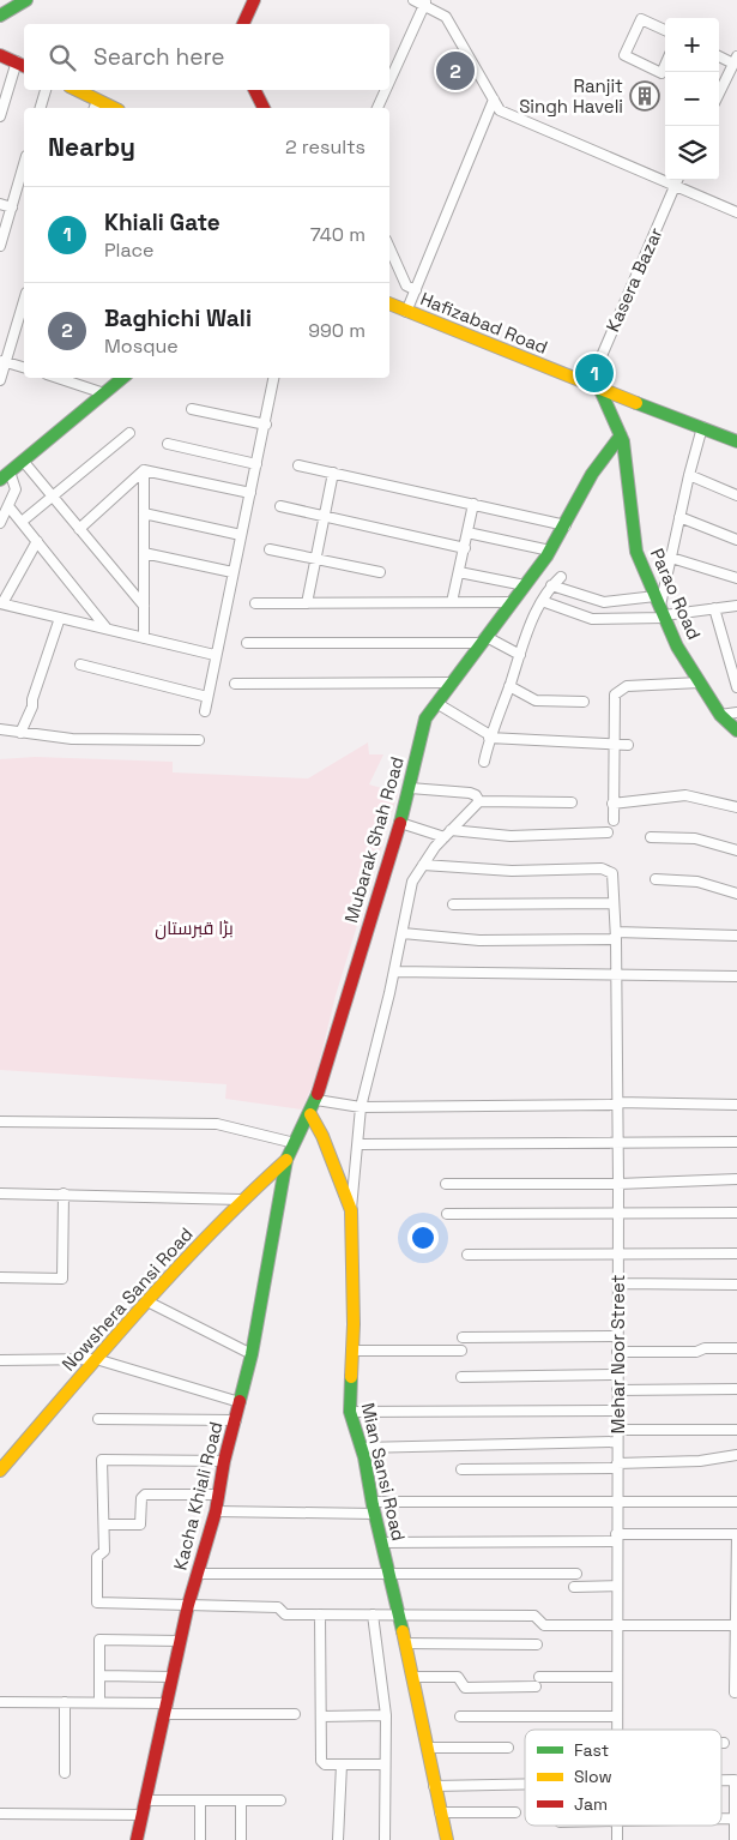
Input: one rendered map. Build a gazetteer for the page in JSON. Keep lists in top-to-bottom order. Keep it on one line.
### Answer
{"streets":{"main road":["Hafizabad Road","Parao Road","Mubarak Shah Road","Nowshera Sansi Road","Mian Sansi Road","Kacha Khiali Road"],"street":["Kasera Bazar","Mehar Noor Street"]},"crossings":[["Kasera Bazar","Hafizabad Road"],["Kasera Bazar","Parao Road"],["Hafizabad Road","Parao Road"],["Parao Road","Mubarak Shah Road"],["Mubarak Shah Road","Nowshera Sansi Road"],["Mubarak Shah Road","Mian Sansi Road"],["Mubarak Shah Road","Kacha Khiali Road"],["Nowshera Sansi Road","Kacha Khiali Road"]],"parks":["بڑا قبرستان"],"places":{"building":["Ranjit Singh Haveli"]},"legend":["Fast","Slow","Jam"],"page":{"map_buttons":["+","−"],"search":"Search here","pins":["2","1"],"heading":["Nearby","2 results"],"list":[{"mark":"1","name":"Khiali Gate","note":"Place","value":"740 m"},{"mark":"2","name":"Baghichi Wali","note":"Mosque","value":"990 m"}]}}
